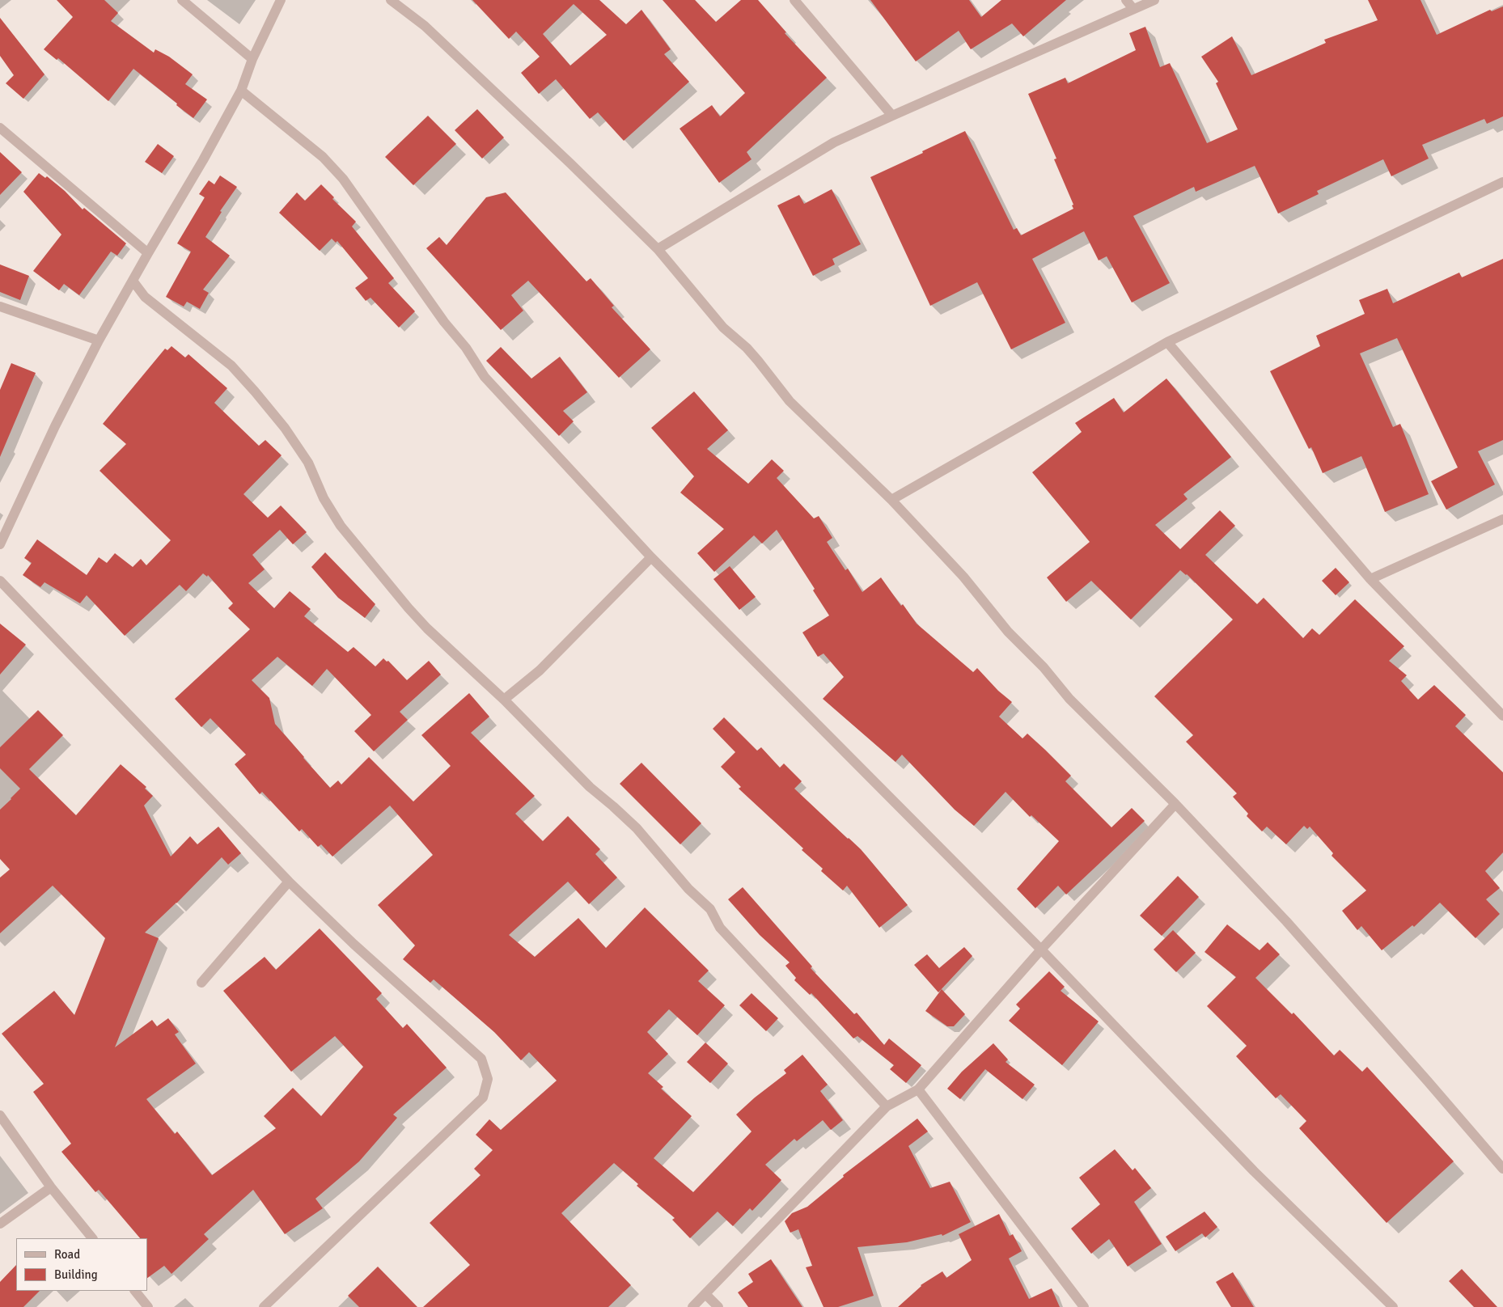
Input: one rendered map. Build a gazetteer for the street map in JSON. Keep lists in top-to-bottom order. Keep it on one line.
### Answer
{"legend":["Road","Building"]}
